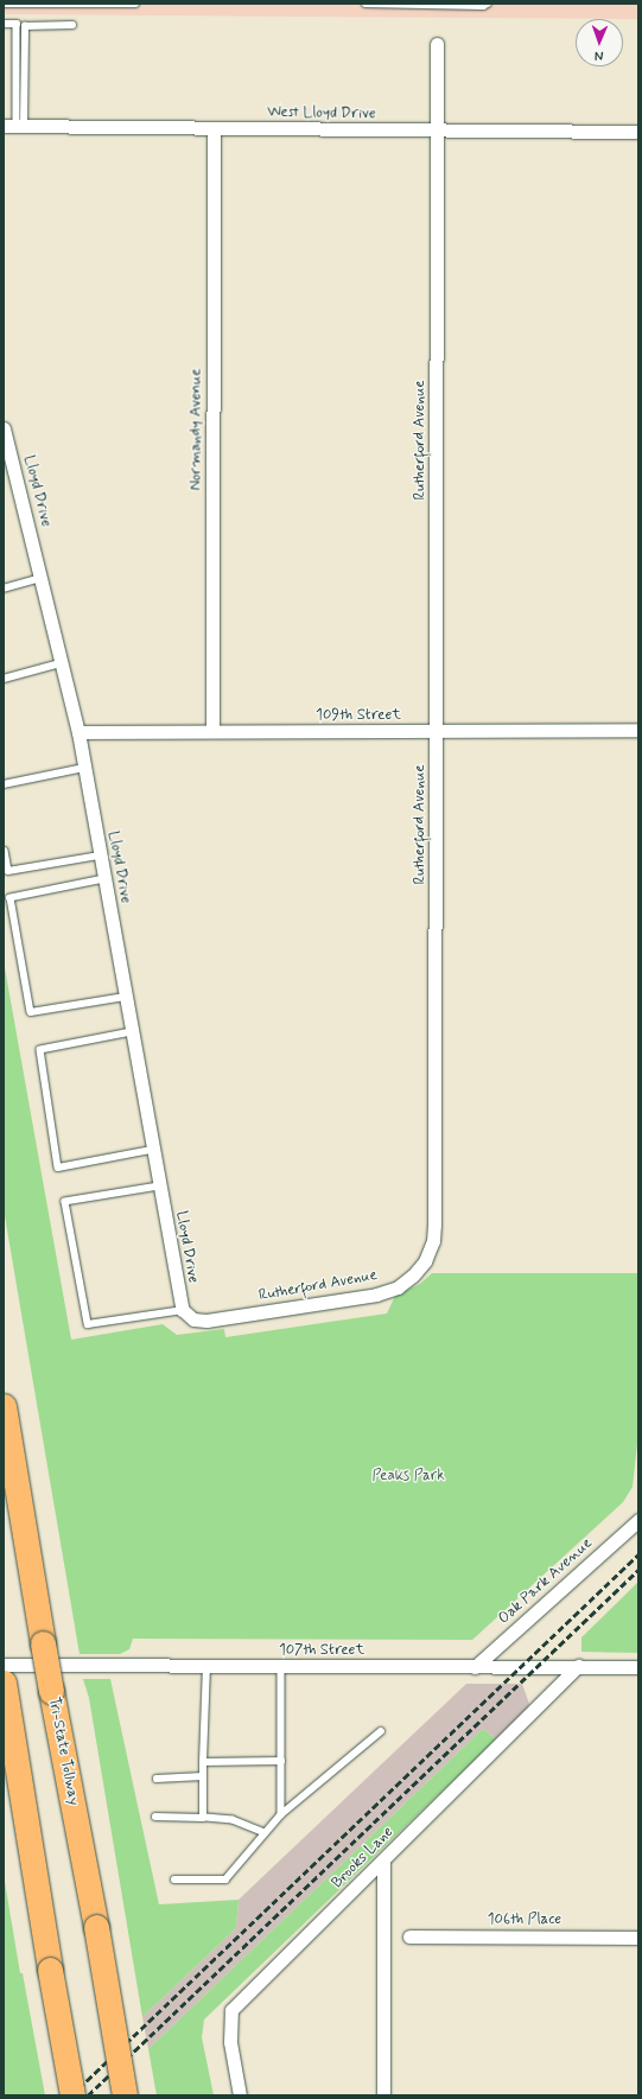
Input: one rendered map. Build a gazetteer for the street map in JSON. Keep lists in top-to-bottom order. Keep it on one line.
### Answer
{"streets":{"highway":["Tri-State Tollway"],"street":["West Lloyd Drive","Normandy Avenue","Rutherford Avenue","Lloyd Drive","109th Street","Oak Park Avenue","107th Street","Brooks Lane","106th Place"]},"crossings":[["West Lloyd Drive","Normandy Avenue"],["West Lloyd Drive","Rutherford Avenue"],["Normandy Avenue","109th Street"],["Rutherford Avenue","Lloyd Drive"],["Rutherford Avenue","109th Street"],["Lloyd Drive","109th Street"],["Oak Park Avenue","107th Street"],["107th Street","Brooks Lane"]],"parks":["Peaks Park"],"north":"bottom"}
